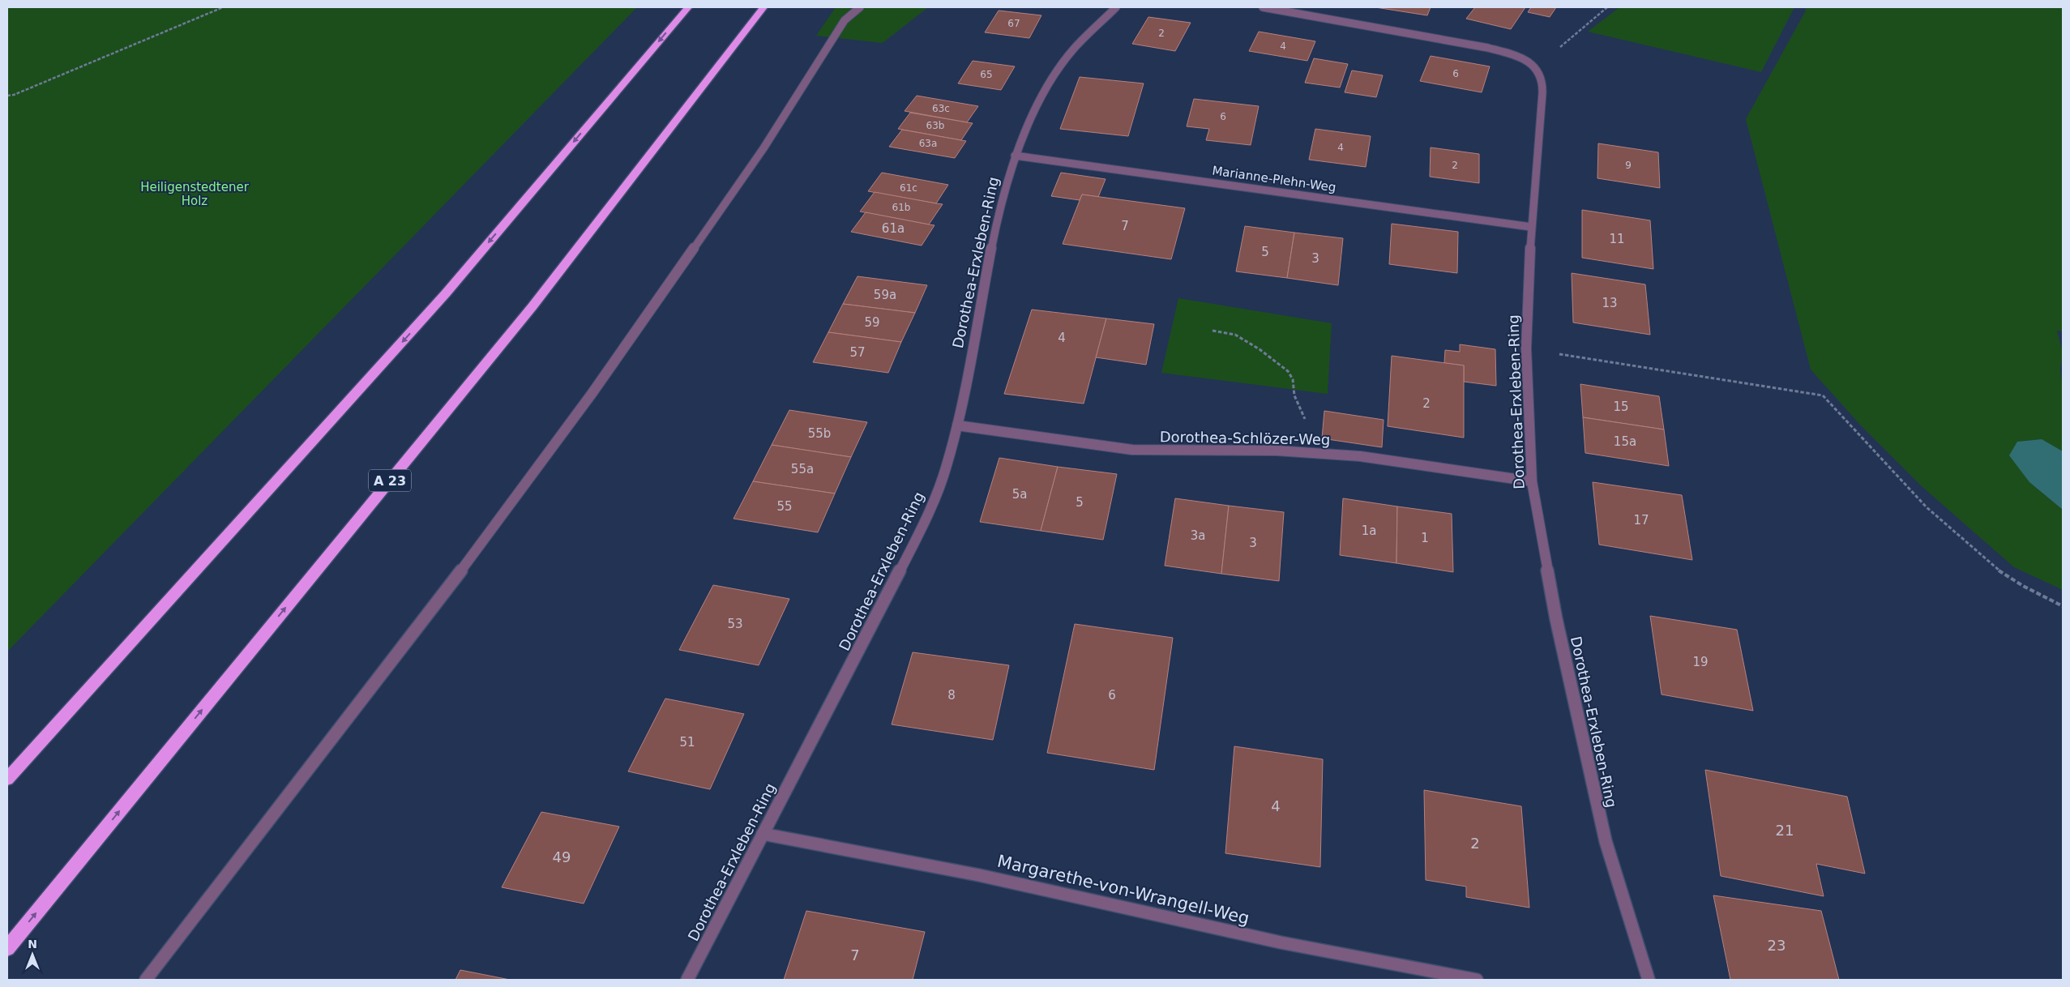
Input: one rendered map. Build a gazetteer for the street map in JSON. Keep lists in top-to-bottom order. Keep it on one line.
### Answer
{"streets":{"highway":["A 23"],"street":["Marianne-Plehn-Weg","Dorothea-Erxleben-Ring","Dorothea-Schlözer-Weg","Margarethe-von-Wrangell-Weg"]},"crossings":[["Marianne-Plehn-Weg","Dorothea-Erxleben-Ring"],["Dorothea-Erxleben-Ring","Dorothea-Schlözer-Weg"],["Dorothea-Erxleben-Ring","Margarethe-von-Wrangell-Weg"]],"parks":["Heiligenstedtener Holz"],"house_numbers":["67","2","4","6","65","63c","6","63b","63a","4","2","9","61c","61b","7","61a","11","5","3","59a","13","59","4","57","2","15","55b","15a","55a","5a","5","55","17","1a","3a","1","3","53","19","8","6","51","4","21","2","49","23","7"],"north":"top"}
